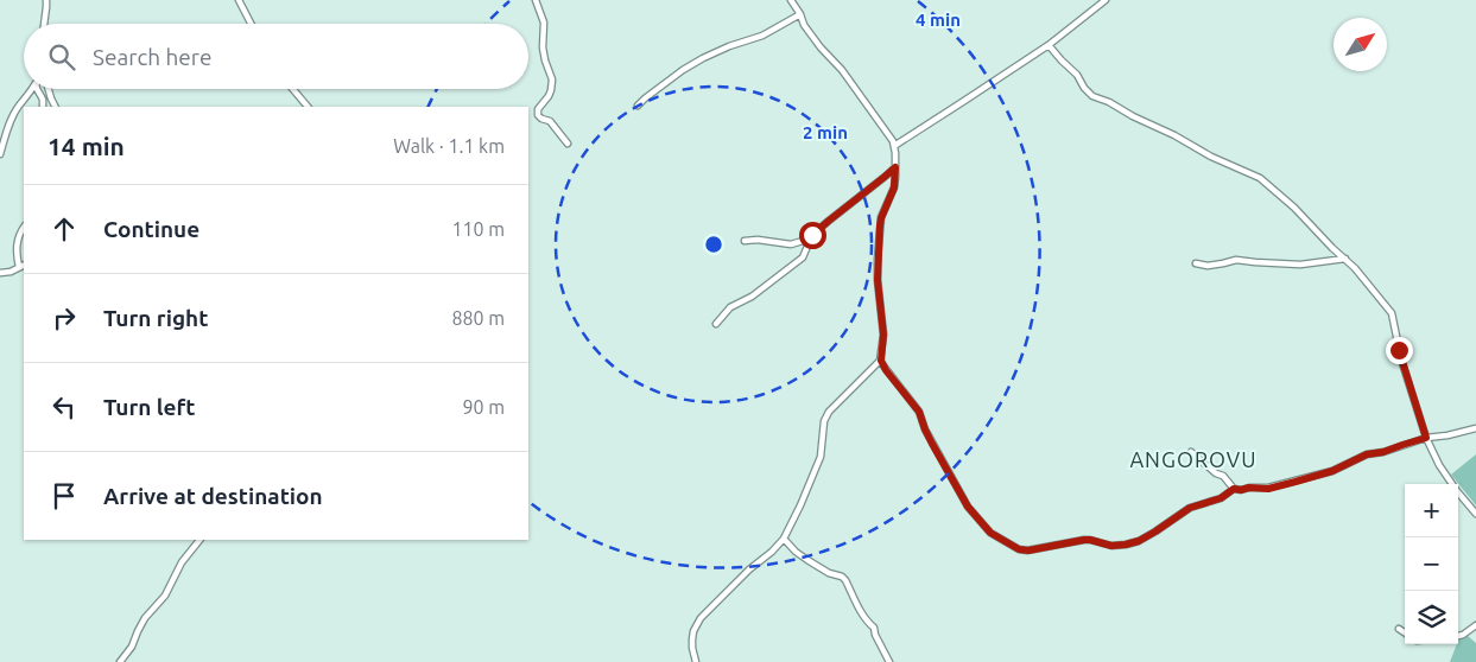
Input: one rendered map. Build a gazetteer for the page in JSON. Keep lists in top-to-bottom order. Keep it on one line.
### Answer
{"districts":["ANGOROVU"],"north":"top right","page":{"search":"Search here","heading":["14 min","Walk · 1.1 km"],"list":[["Continue","110 m"],["Turn right","880 m"],["Turn left","90 m"],"Arrive at destination"],"map_buttons":["+","−"]},"rings":["4 min","2 min"]}
